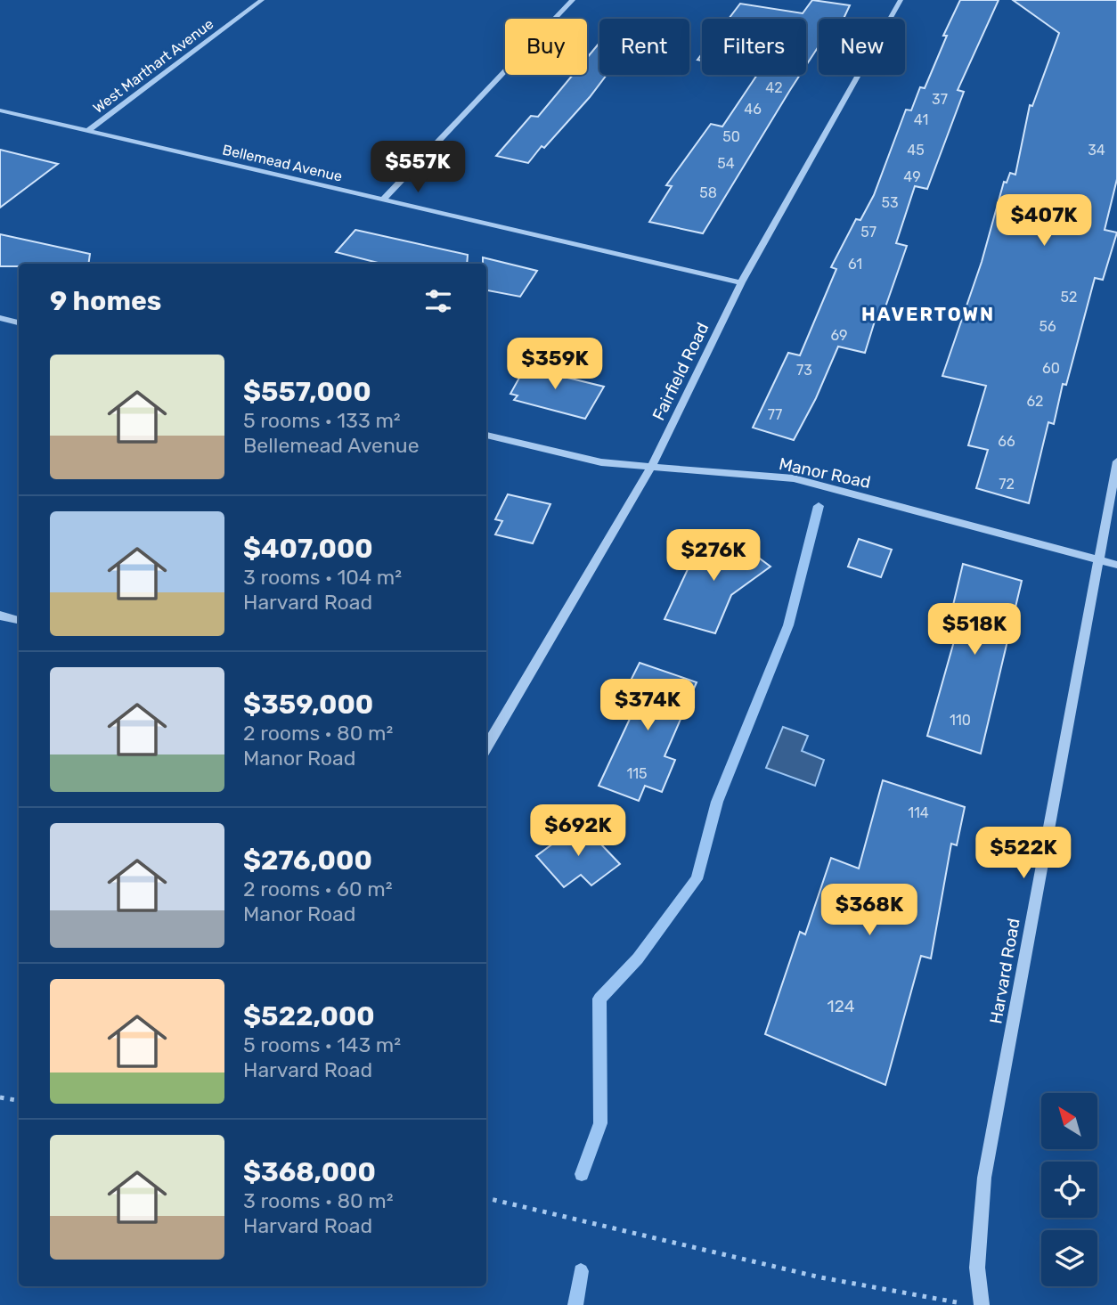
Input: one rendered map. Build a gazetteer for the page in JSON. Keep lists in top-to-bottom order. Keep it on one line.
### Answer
{"streets":{"street":["West Marthart Avenue","Bellemead Avenue","Fairfield Road","Manor Road","Harvard Road"]},"crossings":[["West Marthart Avenue","Bellemead Avenue"],["Bellemead Avenue","Fairfield Road"],["Fairfield Road","Manor Road"],["Manor Road","Harvard Road"]],"districts":["HAVERTOWN"],"house_numbers":["42","37","46","41","50","45","34","54","49","58","53","57","61","52","56","69","60","73","62","77","66","72","110","115","114","124"],"north":"top left","page":{"chip":["Buy","Rent","Filters","New"],"price":["$557K","$407K","$359K","$276K","$518K","$374K","$692K","$522K","$368K"],"heading":"9 homes","list":[{"name":"$557,000","note":"5 rooms · 133 m² · Bellemead Avenue"},{"name":"$407,000","note":"3 rooms · 104 m² · Harvard Road"},{"name":"$359,000","note":"2 rooms · 80 m² · Manor Road"},{"name":"$276,000","note":"2 rooms · 60 m² · Manor Road"},{"name":"$522,000","note":"5 rooms · 143 m² · Harvard Road"},{"name":"$368,000","note":"3 rooms · 80 m² · Harvard Road"}]}}
